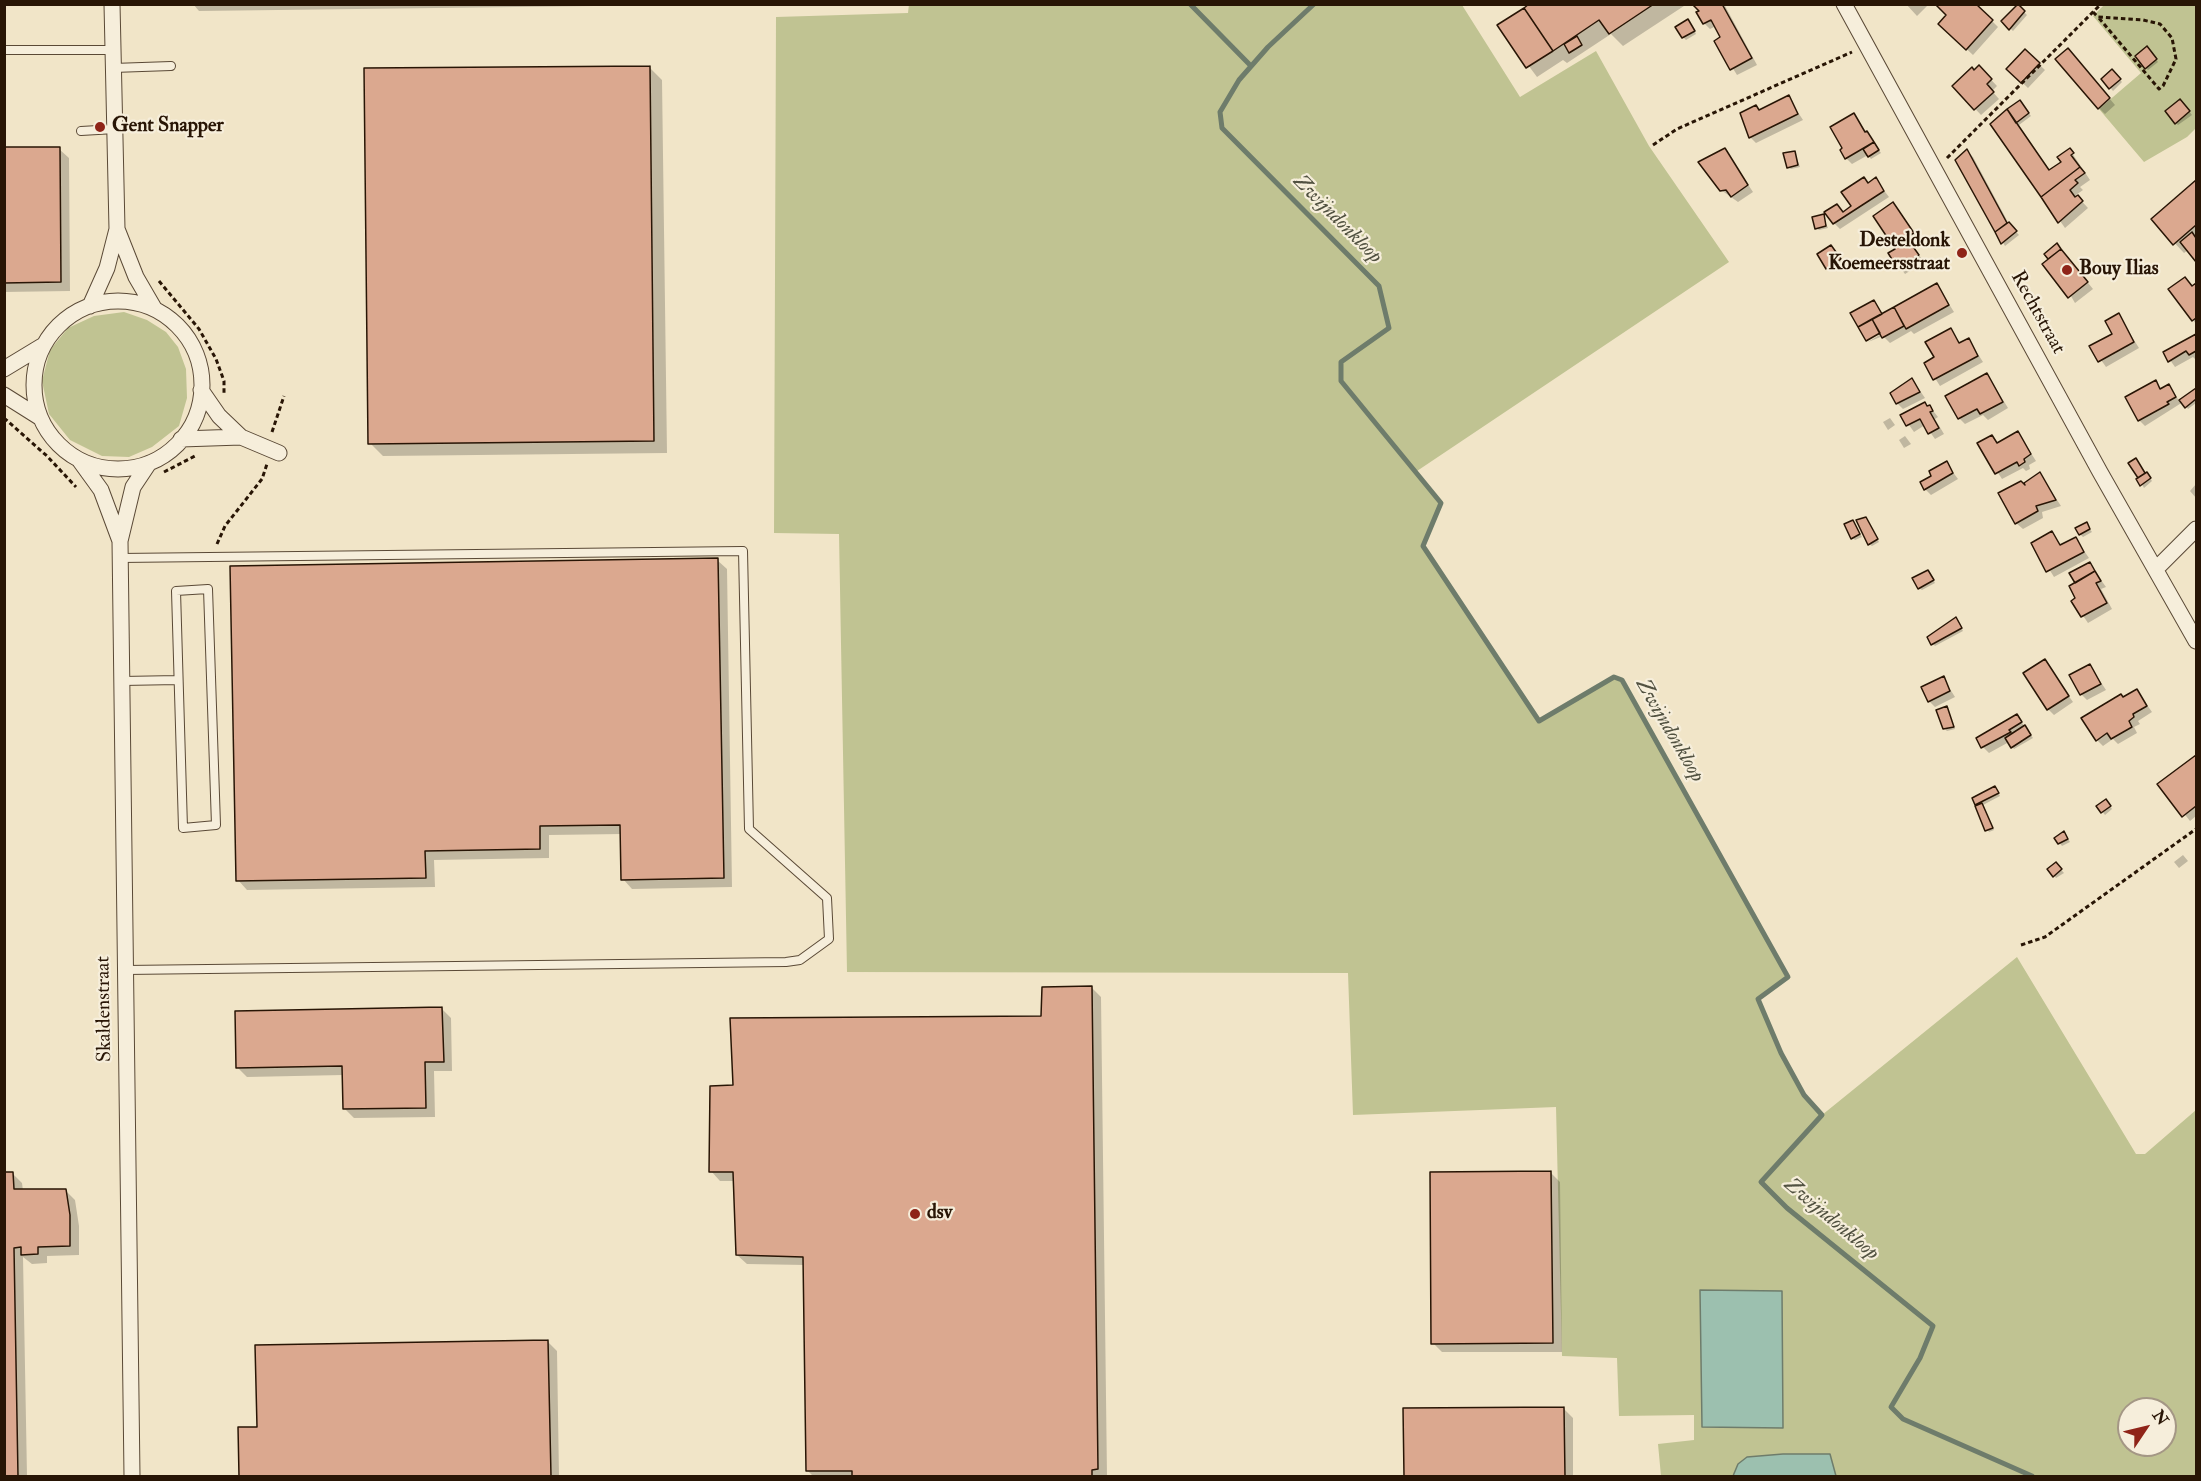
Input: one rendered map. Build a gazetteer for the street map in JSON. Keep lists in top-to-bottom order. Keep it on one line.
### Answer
{"streets":{"street":["Rechtstraat","Skaldenstraat"]},"water":["Zwijndonkloop"],"places":["Gent Snapper","Desteldonk Koemeersstraat","Bouy Ilias","dsv"],"north":"top right"}
